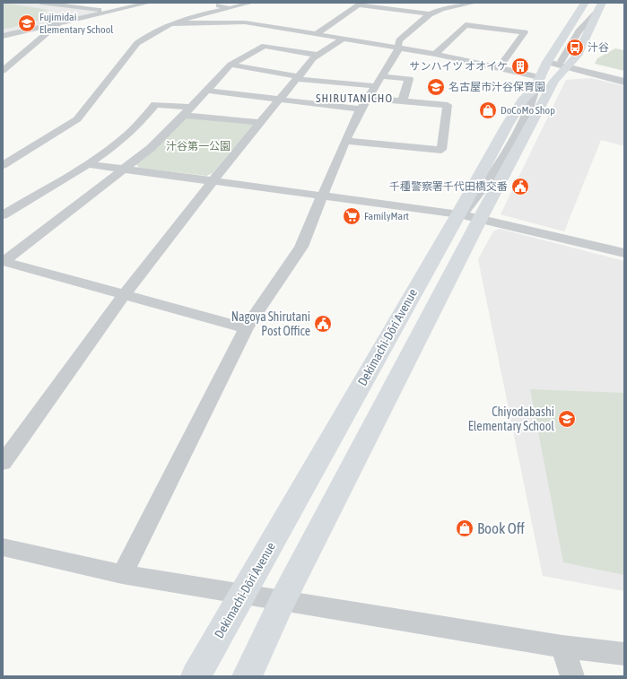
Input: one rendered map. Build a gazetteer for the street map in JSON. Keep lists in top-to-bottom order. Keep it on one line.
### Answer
{"streets":{"main road":["Dekimachi-Dōri Avenue"]},"districts":["SHIRUTANICHO"],"parks":["汁谷第一公園"],"places":{"school or university":["Fujimidai Elementary School","名古屋市汁谷保育園","Chiyodabashi Elementary School"],"bus stop":["汁谷"],"building":["サンハイツ オオイケ"],"shop":["DoCoMo Shop","Book Off"],"public building":["千種警察署千代田橋交番","Nagoya Shirutani Post Office"],"supermarket":["FamilyMart"]}}
